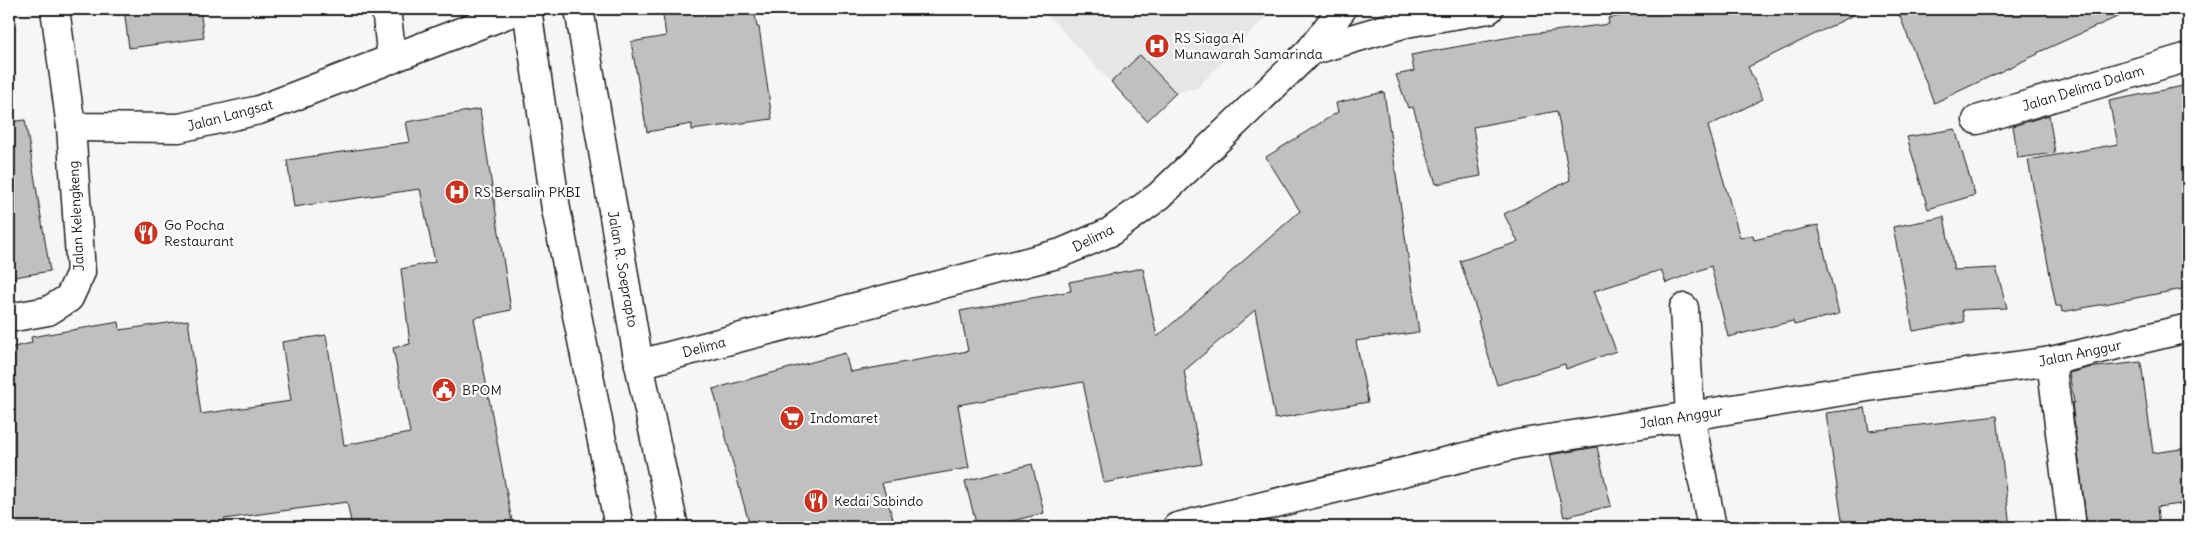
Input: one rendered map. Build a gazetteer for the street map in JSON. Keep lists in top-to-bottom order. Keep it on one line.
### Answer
{"streets":{"street":["Jalan Delima Dalam","Jalan Langsat","Jalan Kelengkeng","Delima","Jalan R. Soeprapto","Jalan Anggur"]},"crossings":[["Jalan Langsat","Jalan Kelengkeng"],["Delima","Jalan R. Soeprapto"]],"places":{"hospital":["RS Siaga Al Munawarah Samarinda","RS Bersalin PKBI"],"restaurant":["Go Pocha Restaurant","Kedai Sabindo"],"public building":["BPOM"],"supermarket":["Indomaret"]}}
